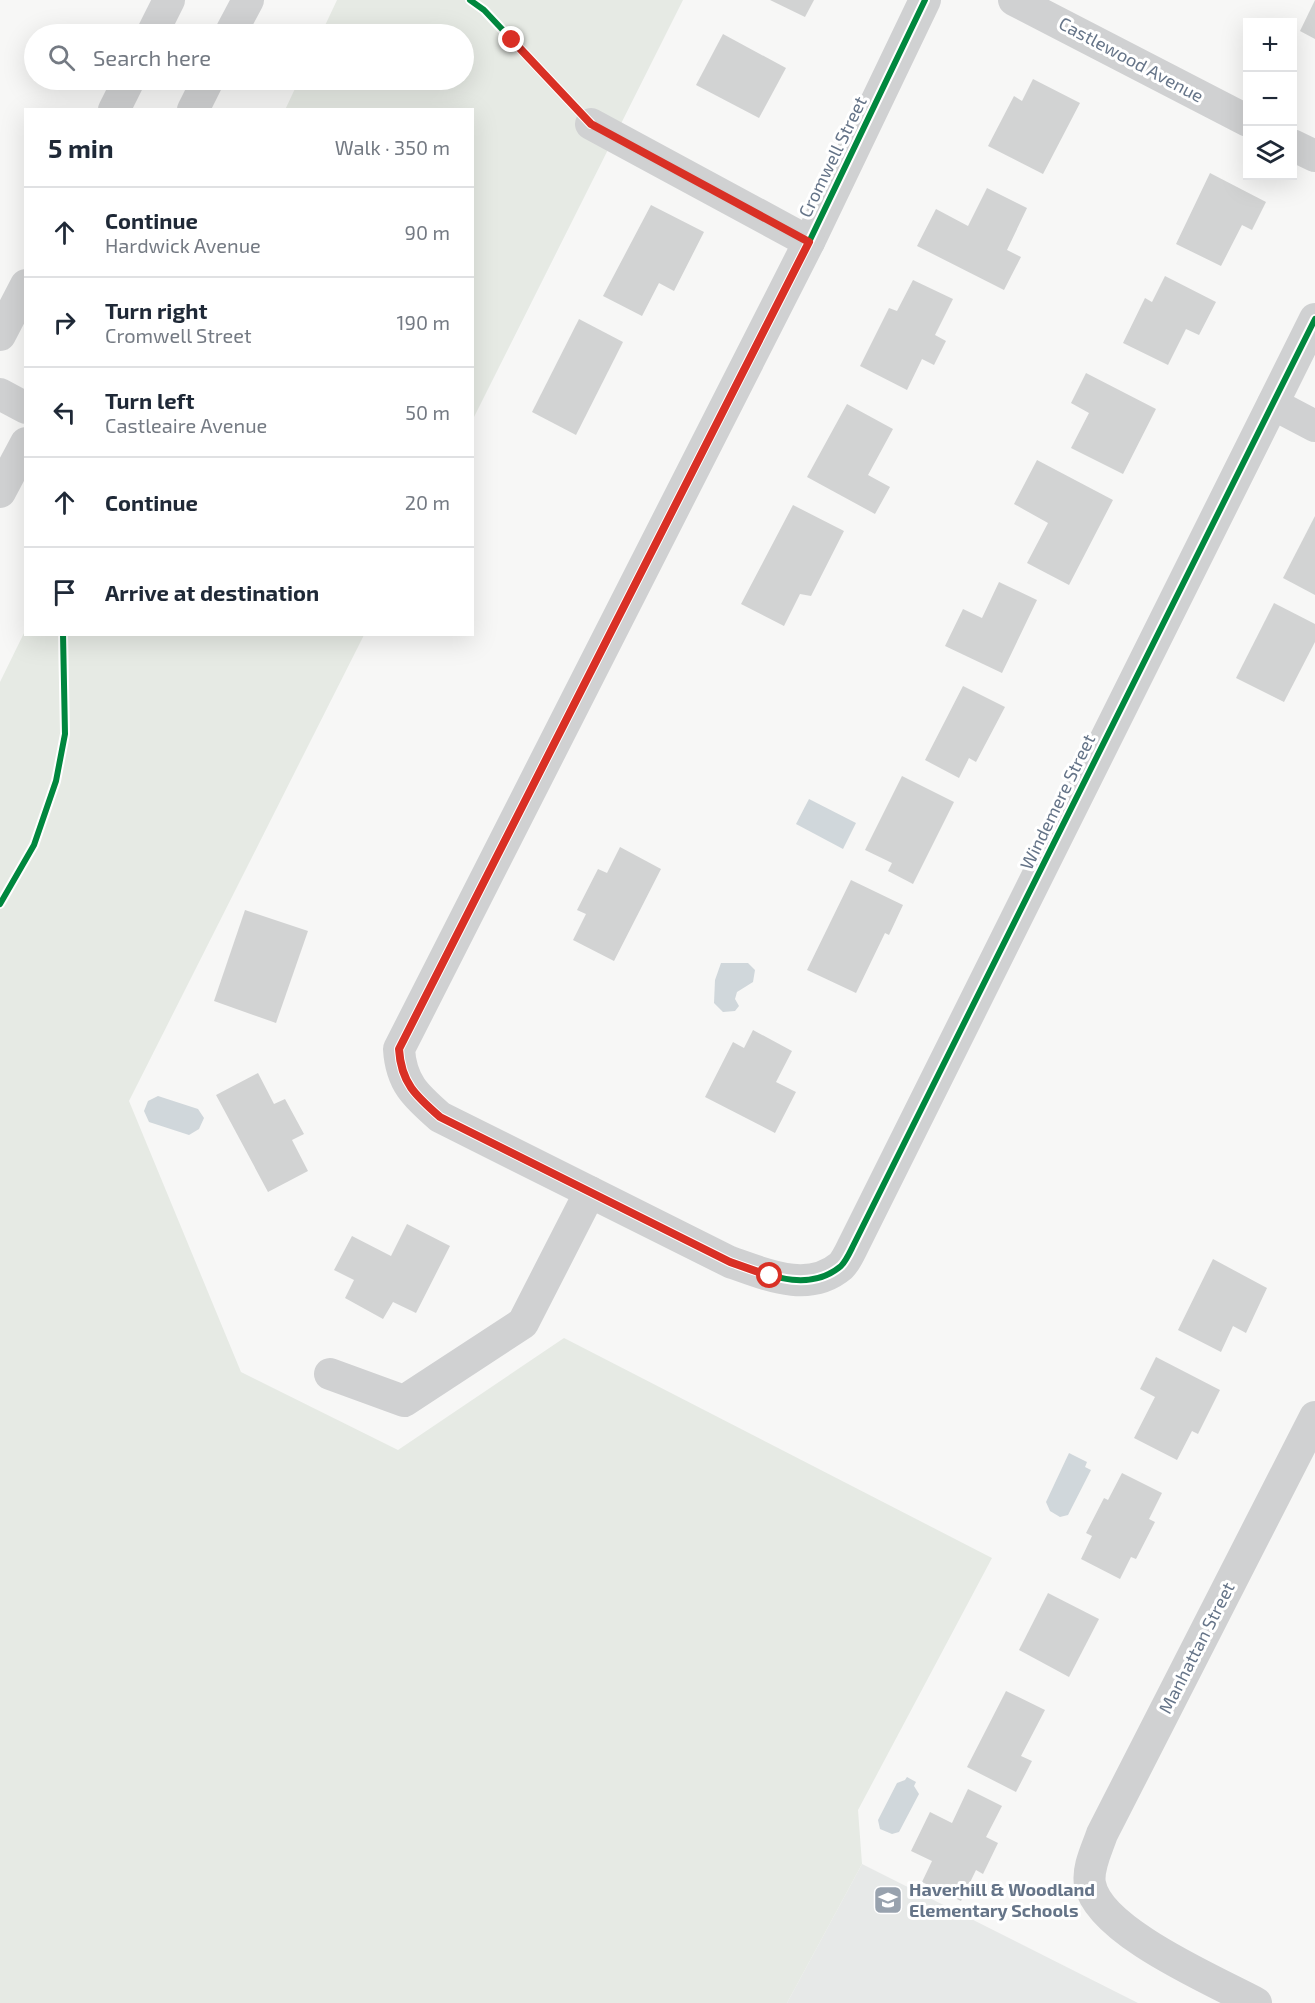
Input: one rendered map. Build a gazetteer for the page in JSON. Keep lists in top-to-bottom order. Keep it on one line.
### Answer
{"streets":{"street":["Castlewood Avenue","Cromwell Street","Windemere Street","Manhattan Street"]},"crossings":[["Cromwell Street","Windemere Street"]],"places":{"school or university":["Haverhill & Woodland Elementary Schools"]},"page":{"map_buttons":["+","−"],"search":"Search here","heading":["5 min","Walk · 350 m"],"list":[["Continue","Hardwick Avenue","90 m"],["Turn right","Cromwell Street","190 m"],["Turn left","Castleaire Avenue","50 m"],["Continue","20 m"],"Arrive at destination"]}}
